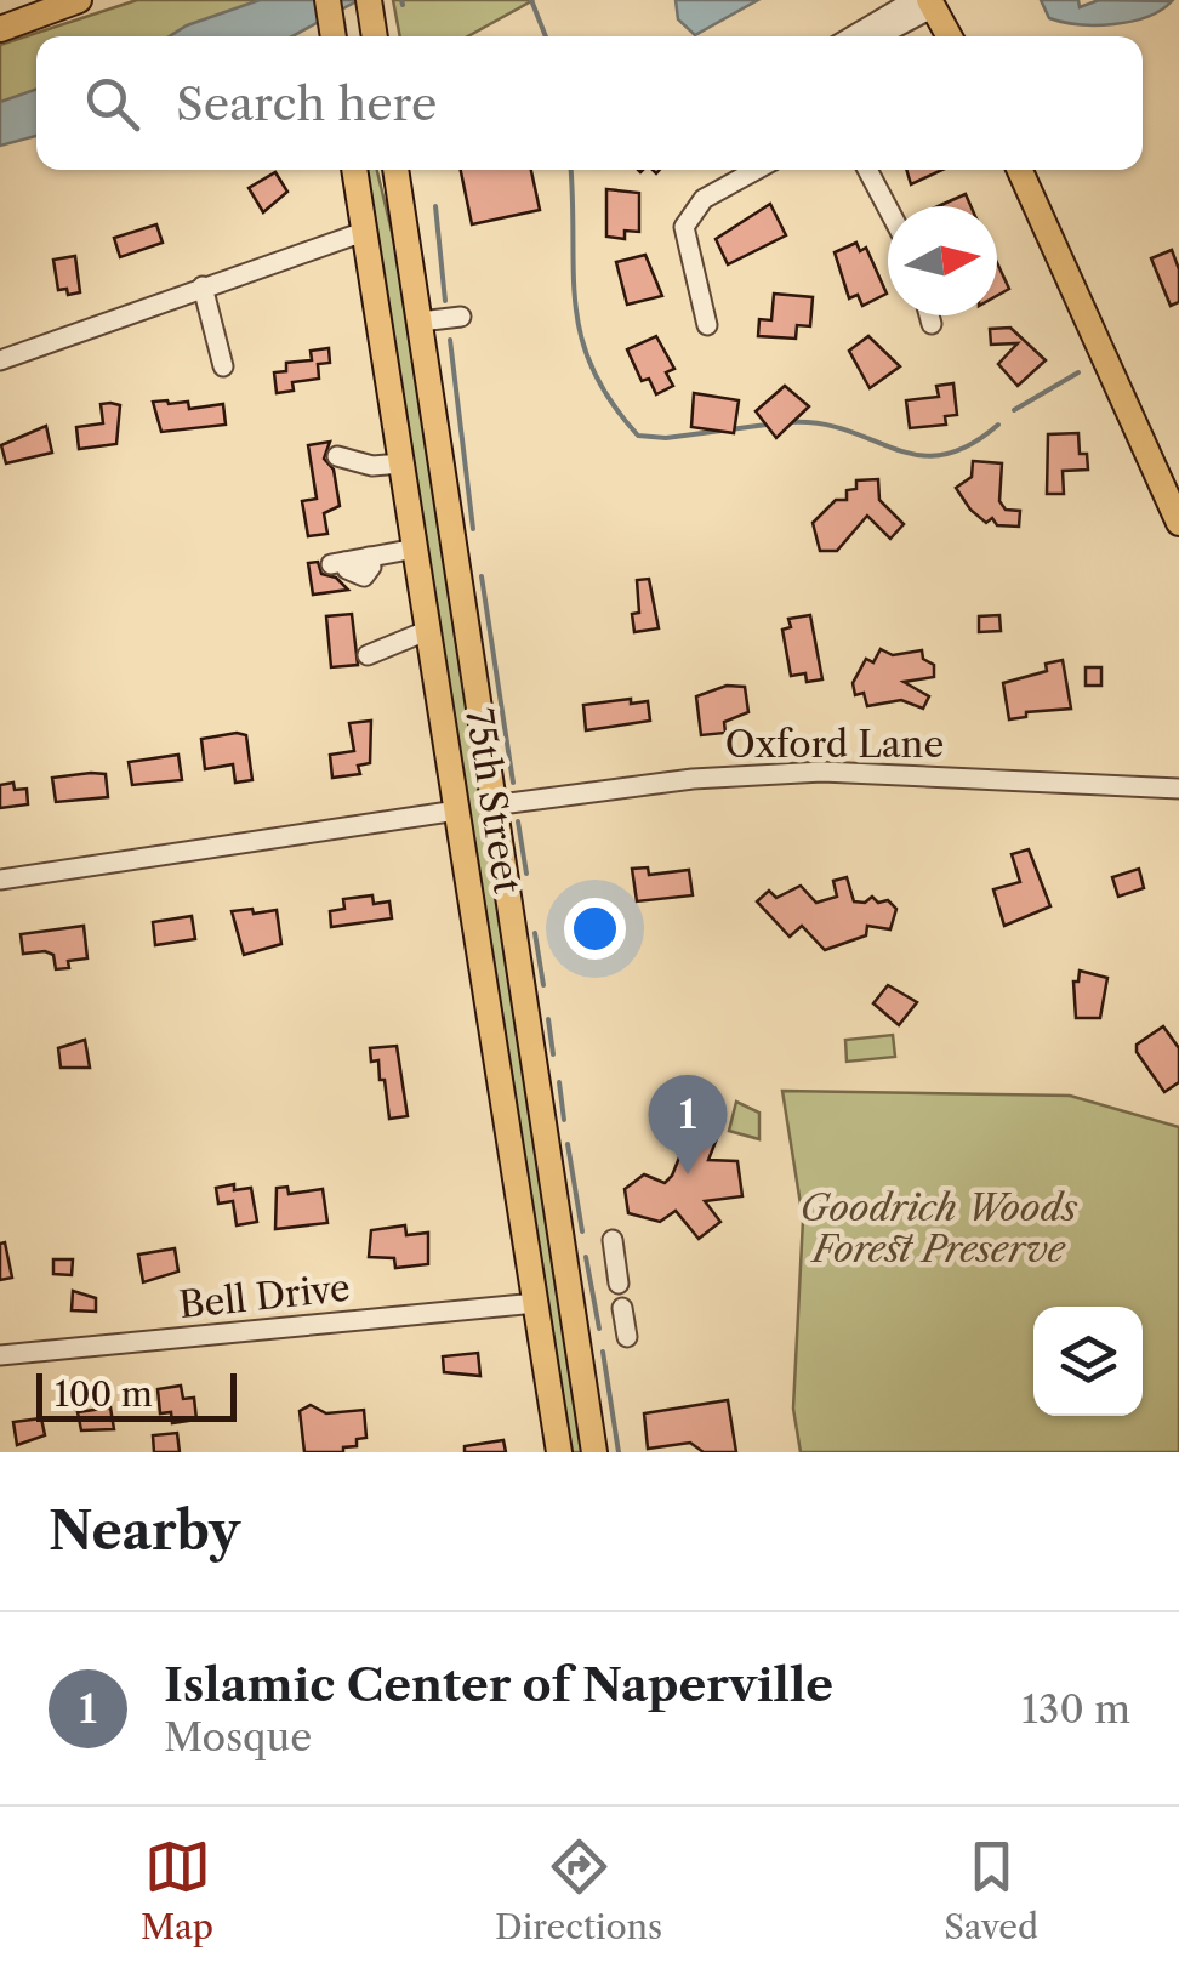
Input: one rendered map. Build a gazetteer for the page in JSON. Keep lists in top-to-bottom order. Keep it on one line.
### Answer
{"streets":{"main road":["75th Street"],"street":["Oxford Lane","Bell Drive"]},"crossings":[["Oxford Lane","75th Street"],["75th Street","Bell Drive"]],"parks":["Goodrich Woods Forest Preserve"],"scale_bar":"100 m","north":"right","page":{"search":"Search here","pins":"1","scale":"100 m","heading":"Nearby","list":[{"mark":"1","name":"Islamic Center of Naperville","note":"Mosque","value":"130 m"}],"nav":["Map","Directions","Saved"]}}
